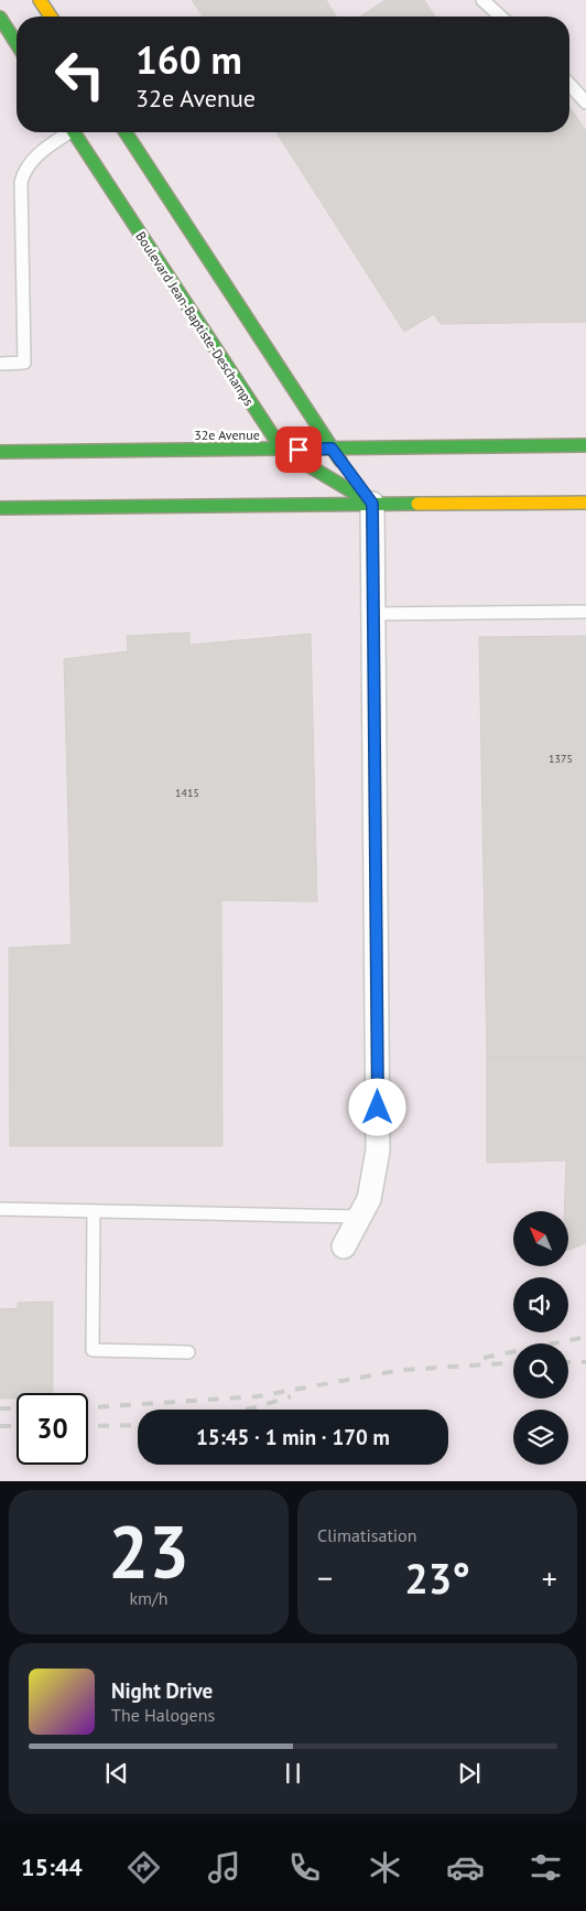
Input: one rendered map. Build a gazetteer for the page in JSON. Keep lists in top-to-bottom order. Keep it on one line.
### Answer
{"streets":{"street":["Boulevard Jean-Baptiste-Deschamps","32e Avenue"]},"crossings":[["Boulevard Jean-Baptiste-Deschamps","32e Avenue"]],"house_numbers":["1375","1415"],"north":"top left","page":{"turn":["160 m","32e Avenue"],"limit":"30","trip":"15:45 · 1 min · 170 m","tile":[["23","km/h"],"Climatisation"],"heat":["−","23°","+"],"song":["Night Drive","The Halogens"],"tabs":"15:44"}}
